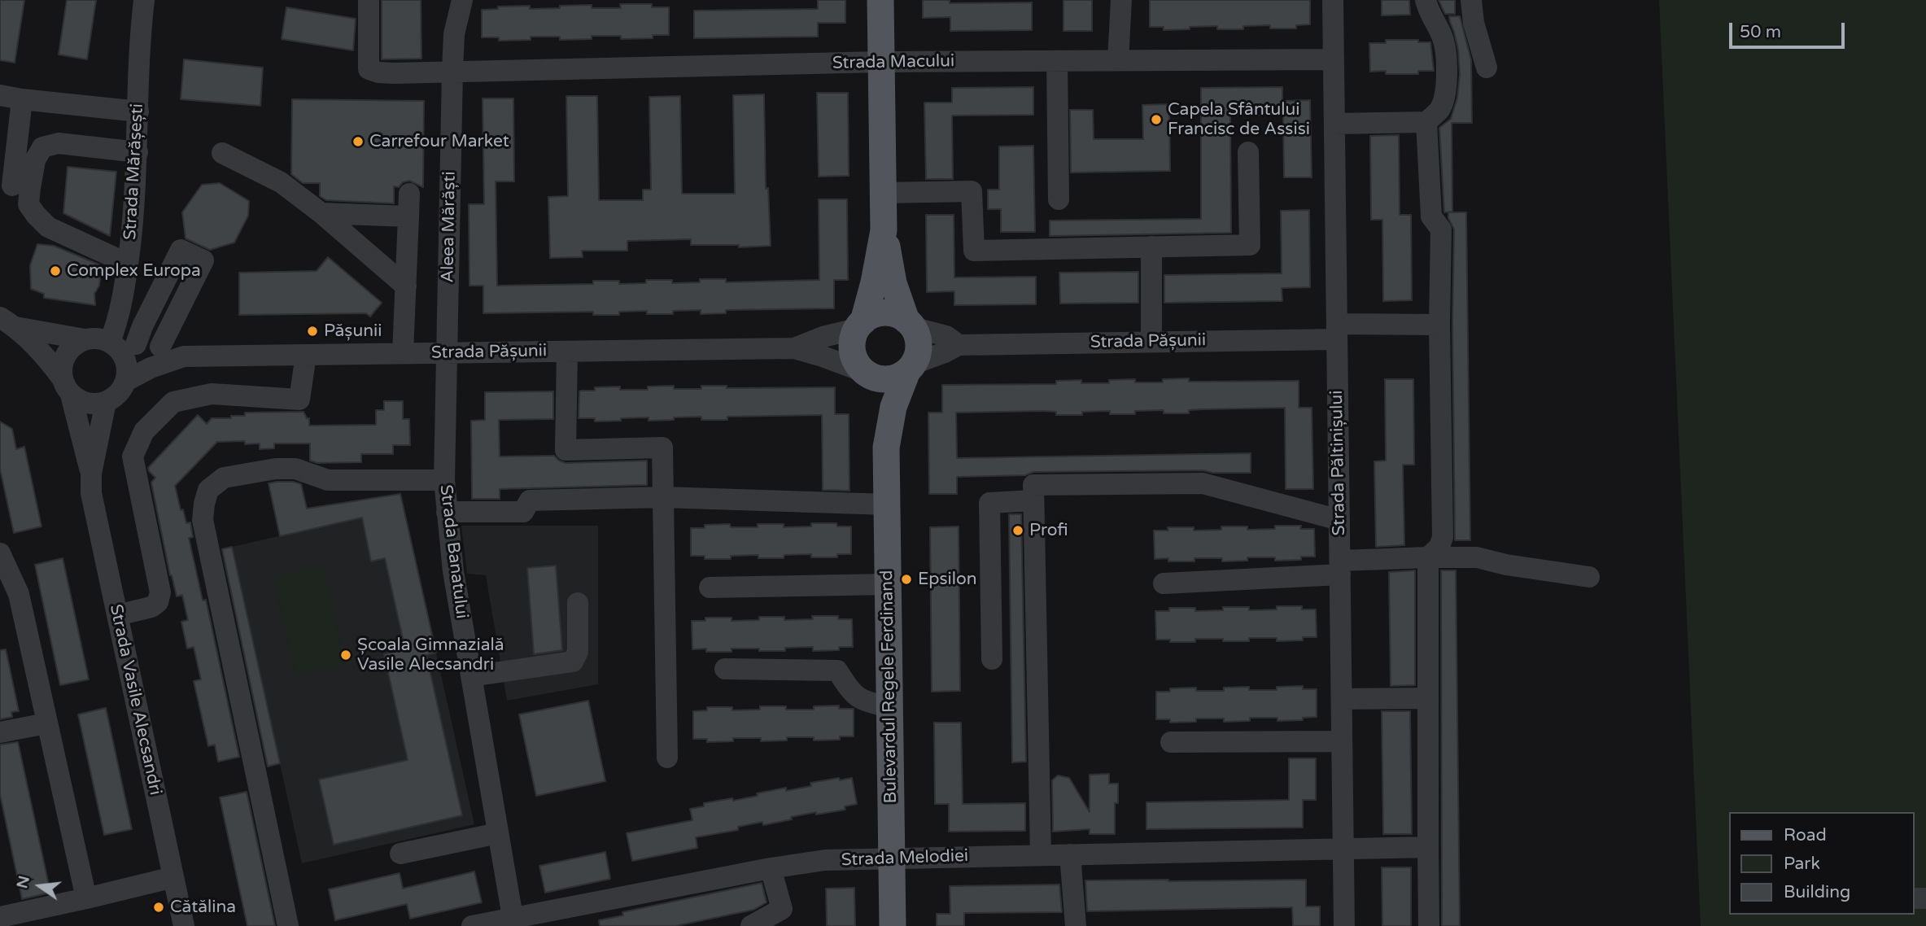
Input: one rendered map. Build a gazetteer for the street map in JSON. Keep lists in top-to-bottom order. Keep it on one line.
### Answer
{"streets":{"main road":["Bulevardul Regele Ferdinand"],"street":["Strada Macului","Strada Mărășești","Aleea Mărăști","Strada Pășunii","Strada Păltinișului","Strada Banatului","Strada Vasile Alecsandri","Strada Melodiei"]},"crossings":[["Strada Macului","Aleea Mărăști"],["Strada Macului","Strada Păltinișului"],["Strada Mărășești","Strada Pășunii"],["Strada Mărășești","Strada Vasile Alecsandri"],["Aleea Mărăști","Strada Pășunii"],["Aleea Mărăști","Strada Banatului"],["Strada Pășunii","Strada Păltinișului"],["Strada Pășunii","Strada Banatului"],["Strada Pășunii","Bulevardul Regele Ferdinand"],["Strada Pășunii","Strada Vasile Alecsandri"],["Strada Păltinișului","Strada Melodiei"],["Strada Banatului","Strada Melodiei"],["Bulevardul Regele Ferdinand","Strada Melodiei"]],"places":["Capela Sfântului Francisc de Assisi","Carrefour Market","Complex Europa","Pășunii","Profi","Epsilon","Școala Gimnazială Vasile Alecsandri","Cătălina"],"legend":["Road","Park","Building"],"scale_bar":"50 m","north":"left"}
